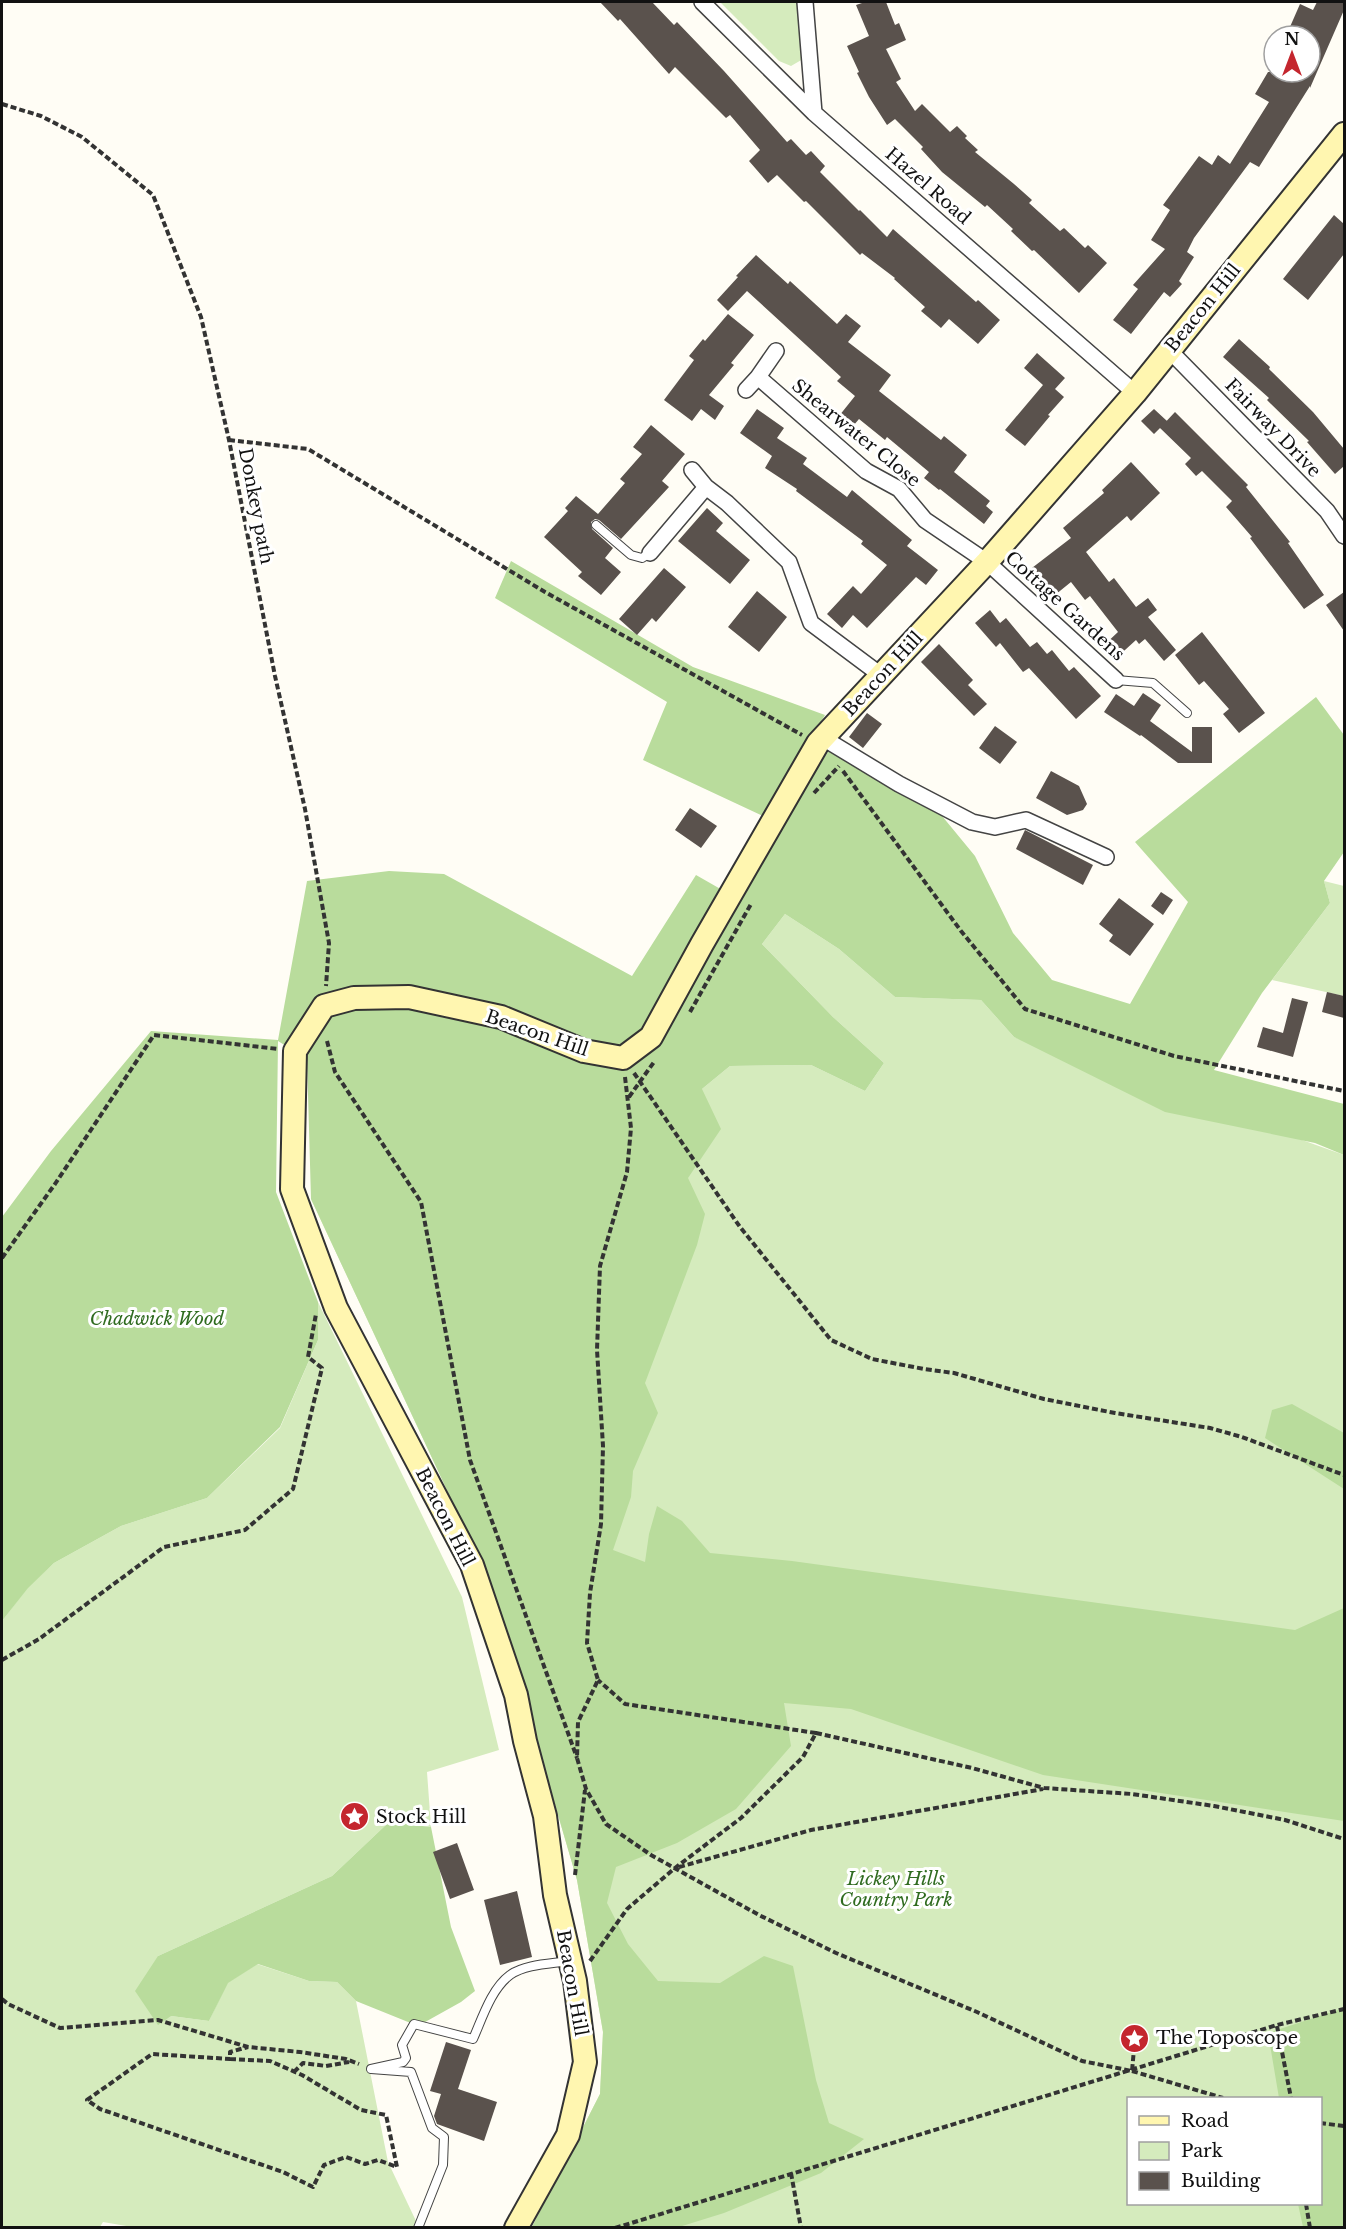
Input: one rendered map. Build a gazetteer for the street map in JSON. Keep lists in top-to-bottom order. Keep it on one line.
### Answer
{"streets":{"street":["Hazel Road","Beacon Hill","Fairway Drive","Shearwater Close","Cottage Gardens"],"path":["Donkey path"]},"crossings":[["Hazel Road","Beacon Hill"],["Beacon Hill","Fairway Drive"],["Beacon Hill","Shearwater Close"],["Beacon Hill","Donkey path"],["Beacon Hill","Cottage Gardens"],["Shearwater Close","Cottage Gardens"]],"parks":["Chadwick Wood","Lickey Hills Country Park"],"places":{"place":["Stock Hill","The Toposcope"]},"legend":["Road","Park","Building"],"north":"top"}
